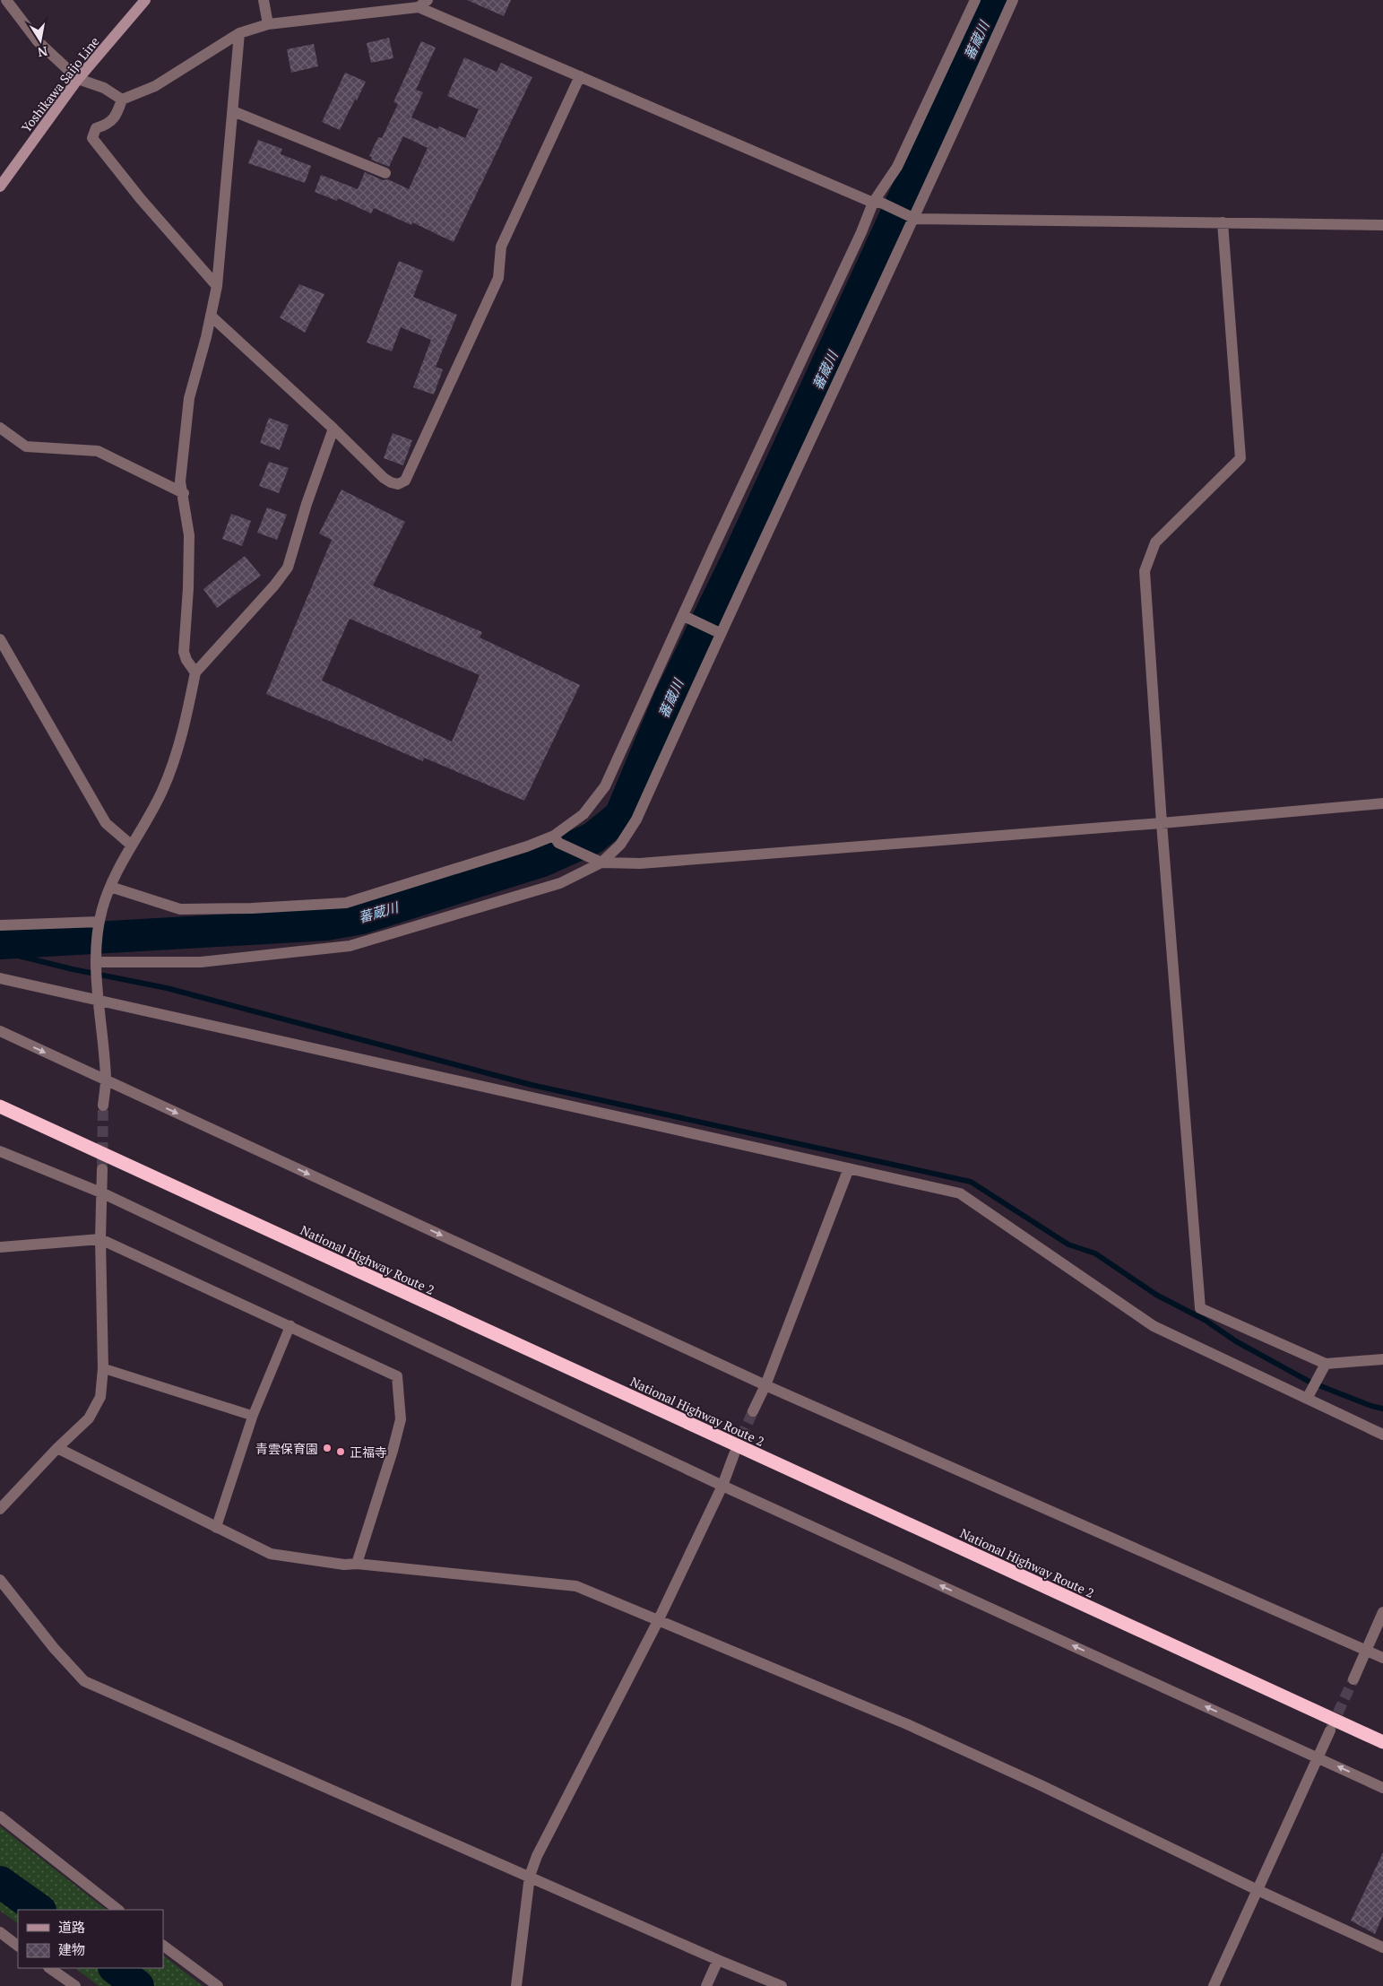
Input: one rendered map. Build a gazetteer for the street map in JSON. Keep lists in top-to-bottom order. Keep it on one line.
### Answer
{"streets":{"highway":["National Highway Route 2"],"main road":["Yoshikawa Saijo Line"]},"water":["蕃蔵川"],"places":["青雲保育園","正福寺"],"legend":["道路","建物"],"north":"bottom"}
